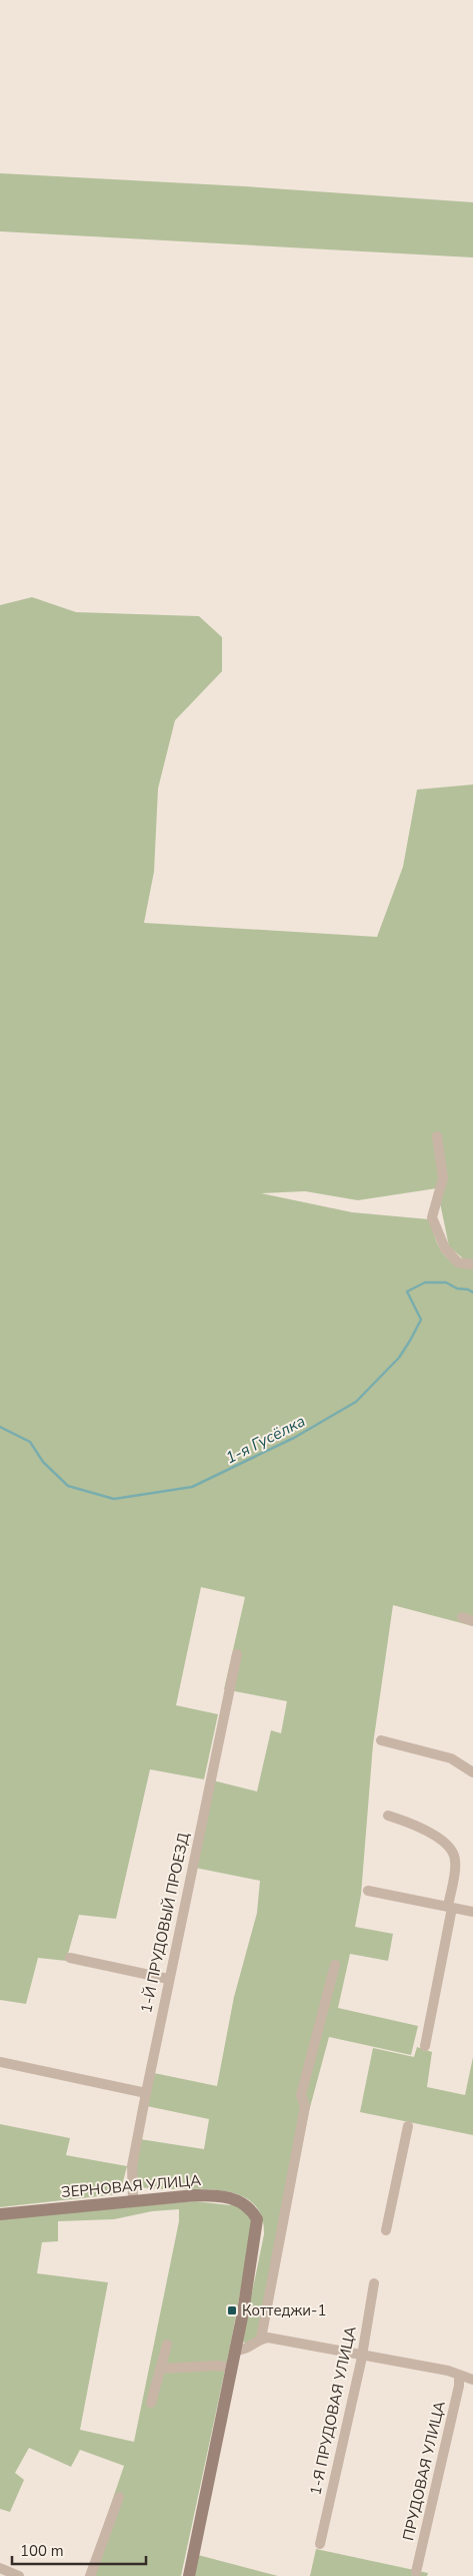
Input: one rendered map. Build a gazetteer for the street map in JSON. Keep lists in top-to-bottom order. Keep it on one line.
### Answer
{"streets":{"street":["1-Й ПРУДОВЫЙ ПРОЕЗД","ЗЕРНОВАЯ УЛИЦА","1-Я ПРУДОВАЯ УЛИЦА","ПРУДОВАЯ УЛИЦА"]},"crossings":[["1-Й ПРУДОВЫЙ ПРОЕЗД","ЗЕРНОВАЯ УЛИЦА"]],"water":["1-я Гусёлка"],"places":{"transit":["Коттеджи-1"]},"scale_bar":"100 m"}
